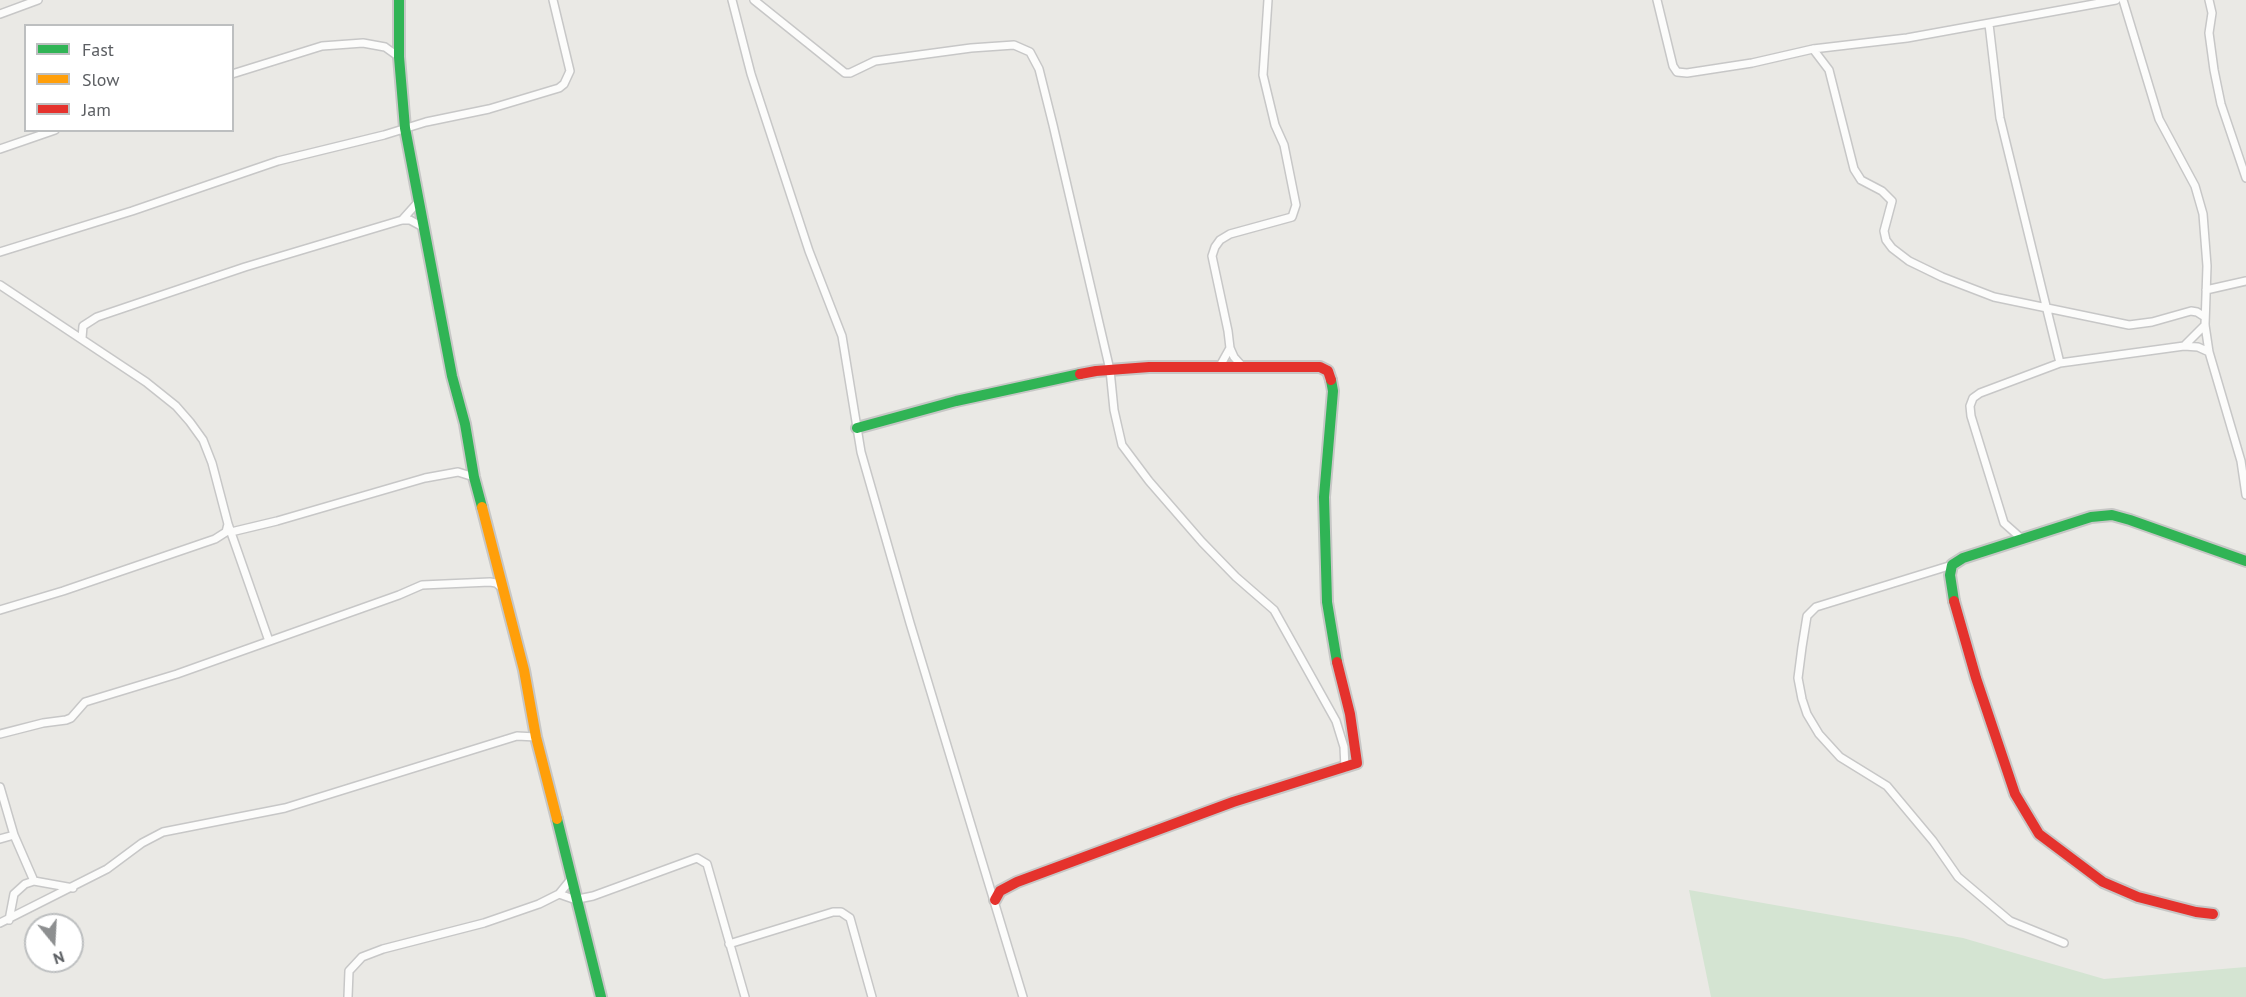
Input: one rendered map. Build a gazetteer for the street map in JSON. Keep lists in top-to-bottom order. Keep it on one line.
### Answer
{"legend":["Fast","Slow","Jam"],"north":"bottom"}
